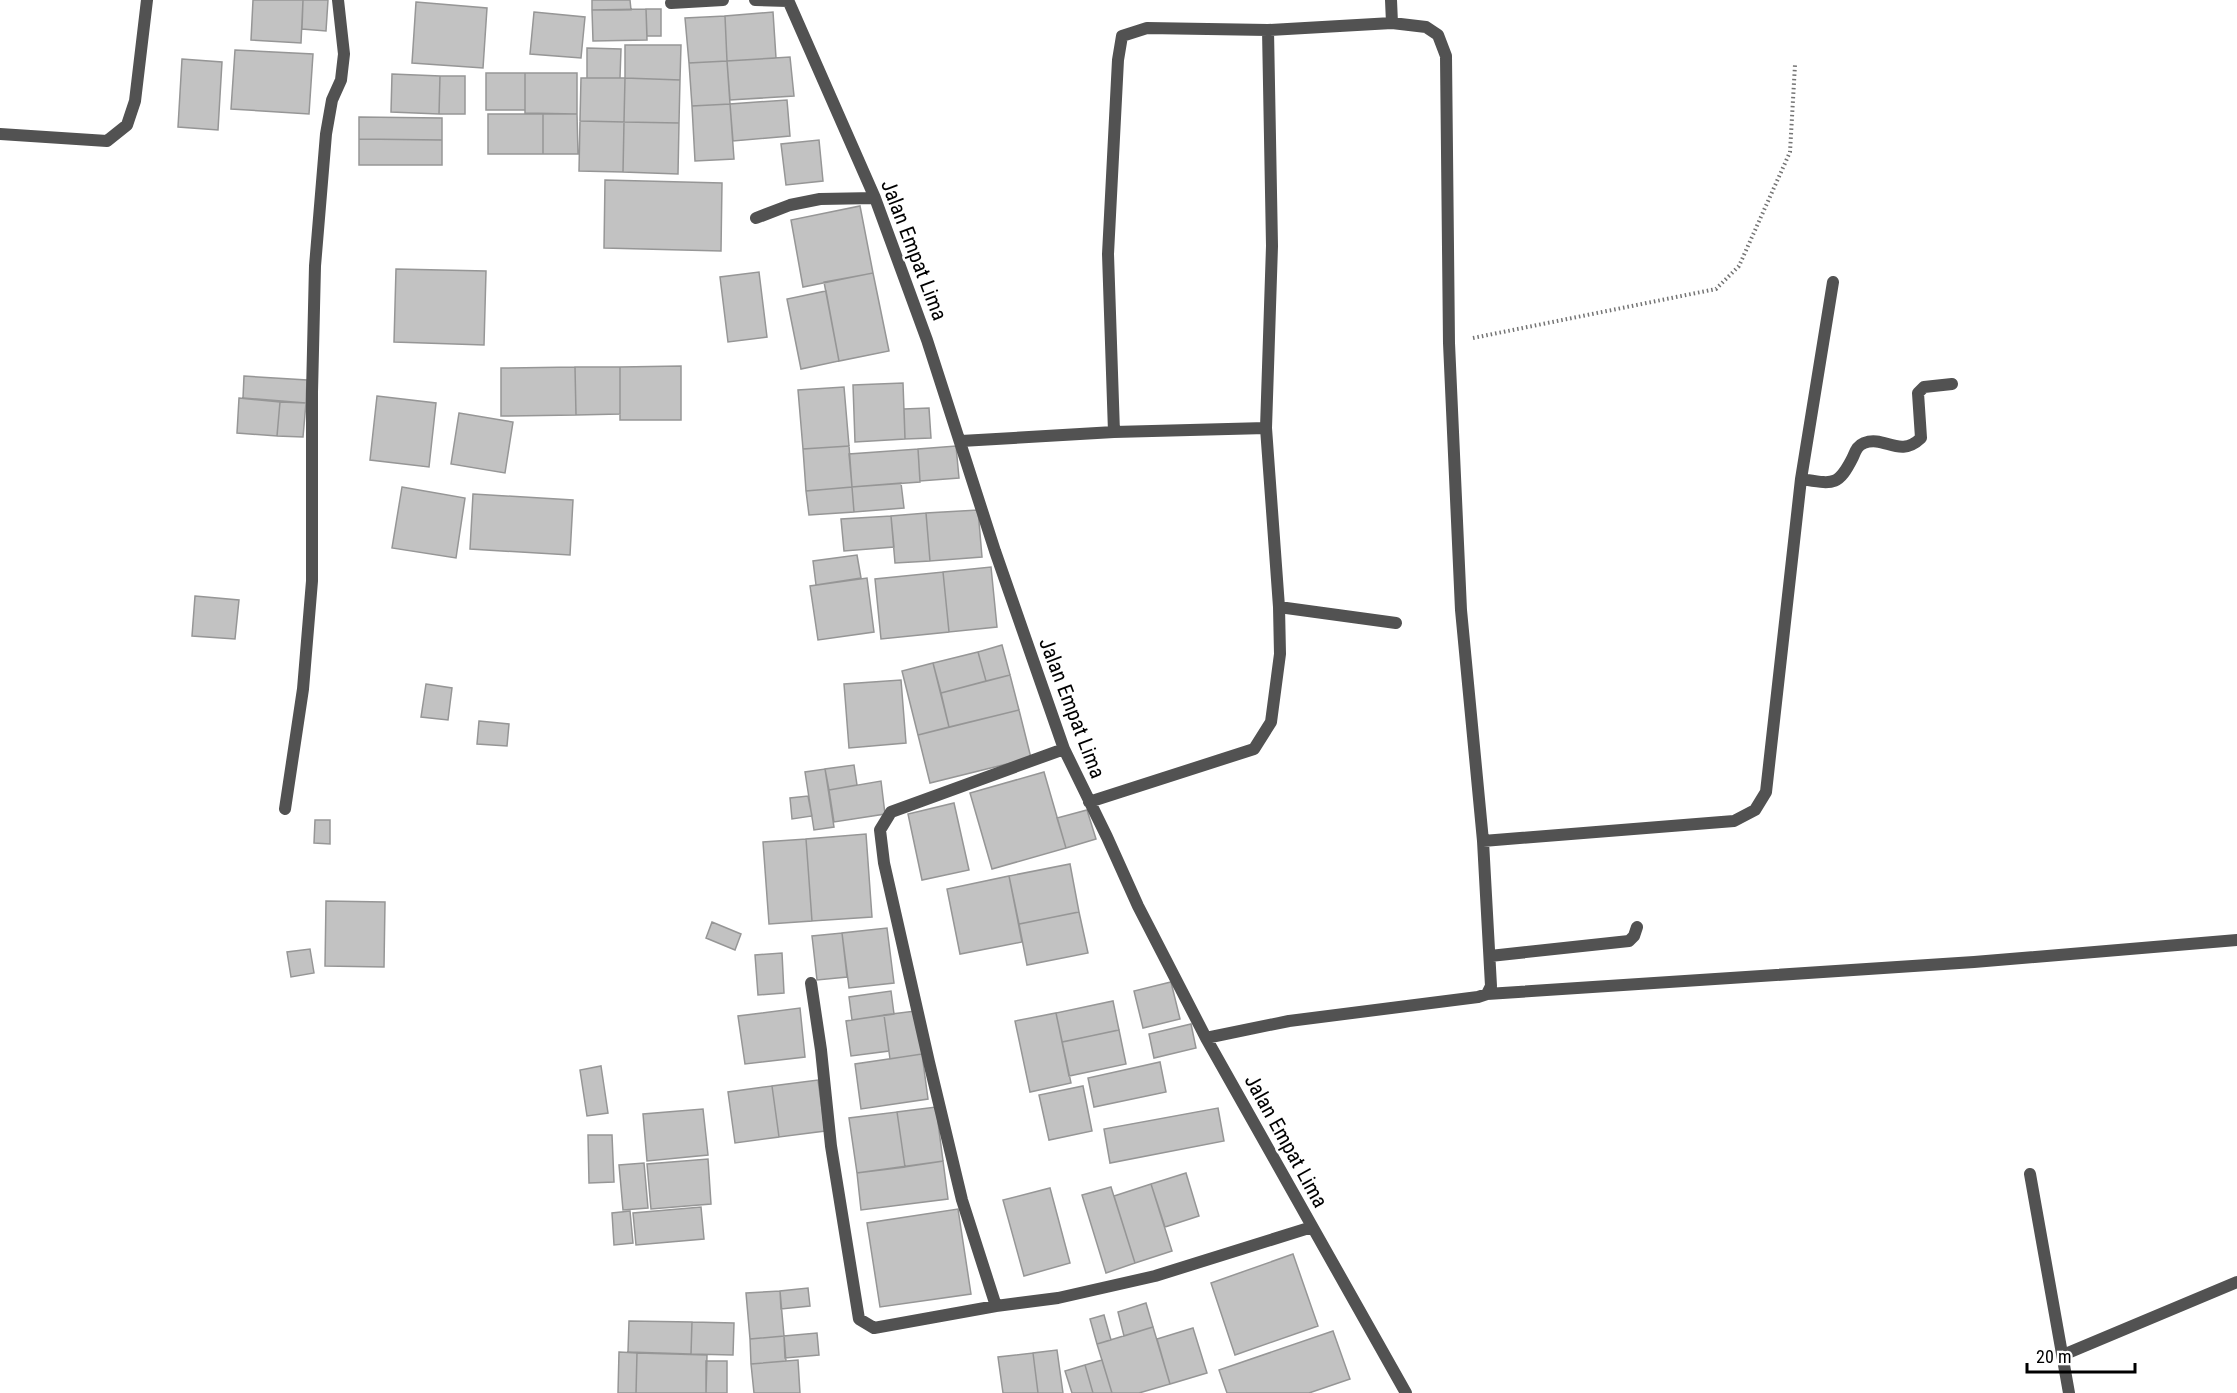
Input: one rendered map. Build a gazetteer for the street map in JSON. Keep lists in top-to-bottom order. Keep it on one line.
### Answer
{"streets":{"street":["Jalan Empat Lima"]},"scale_bar":"20 m"}
